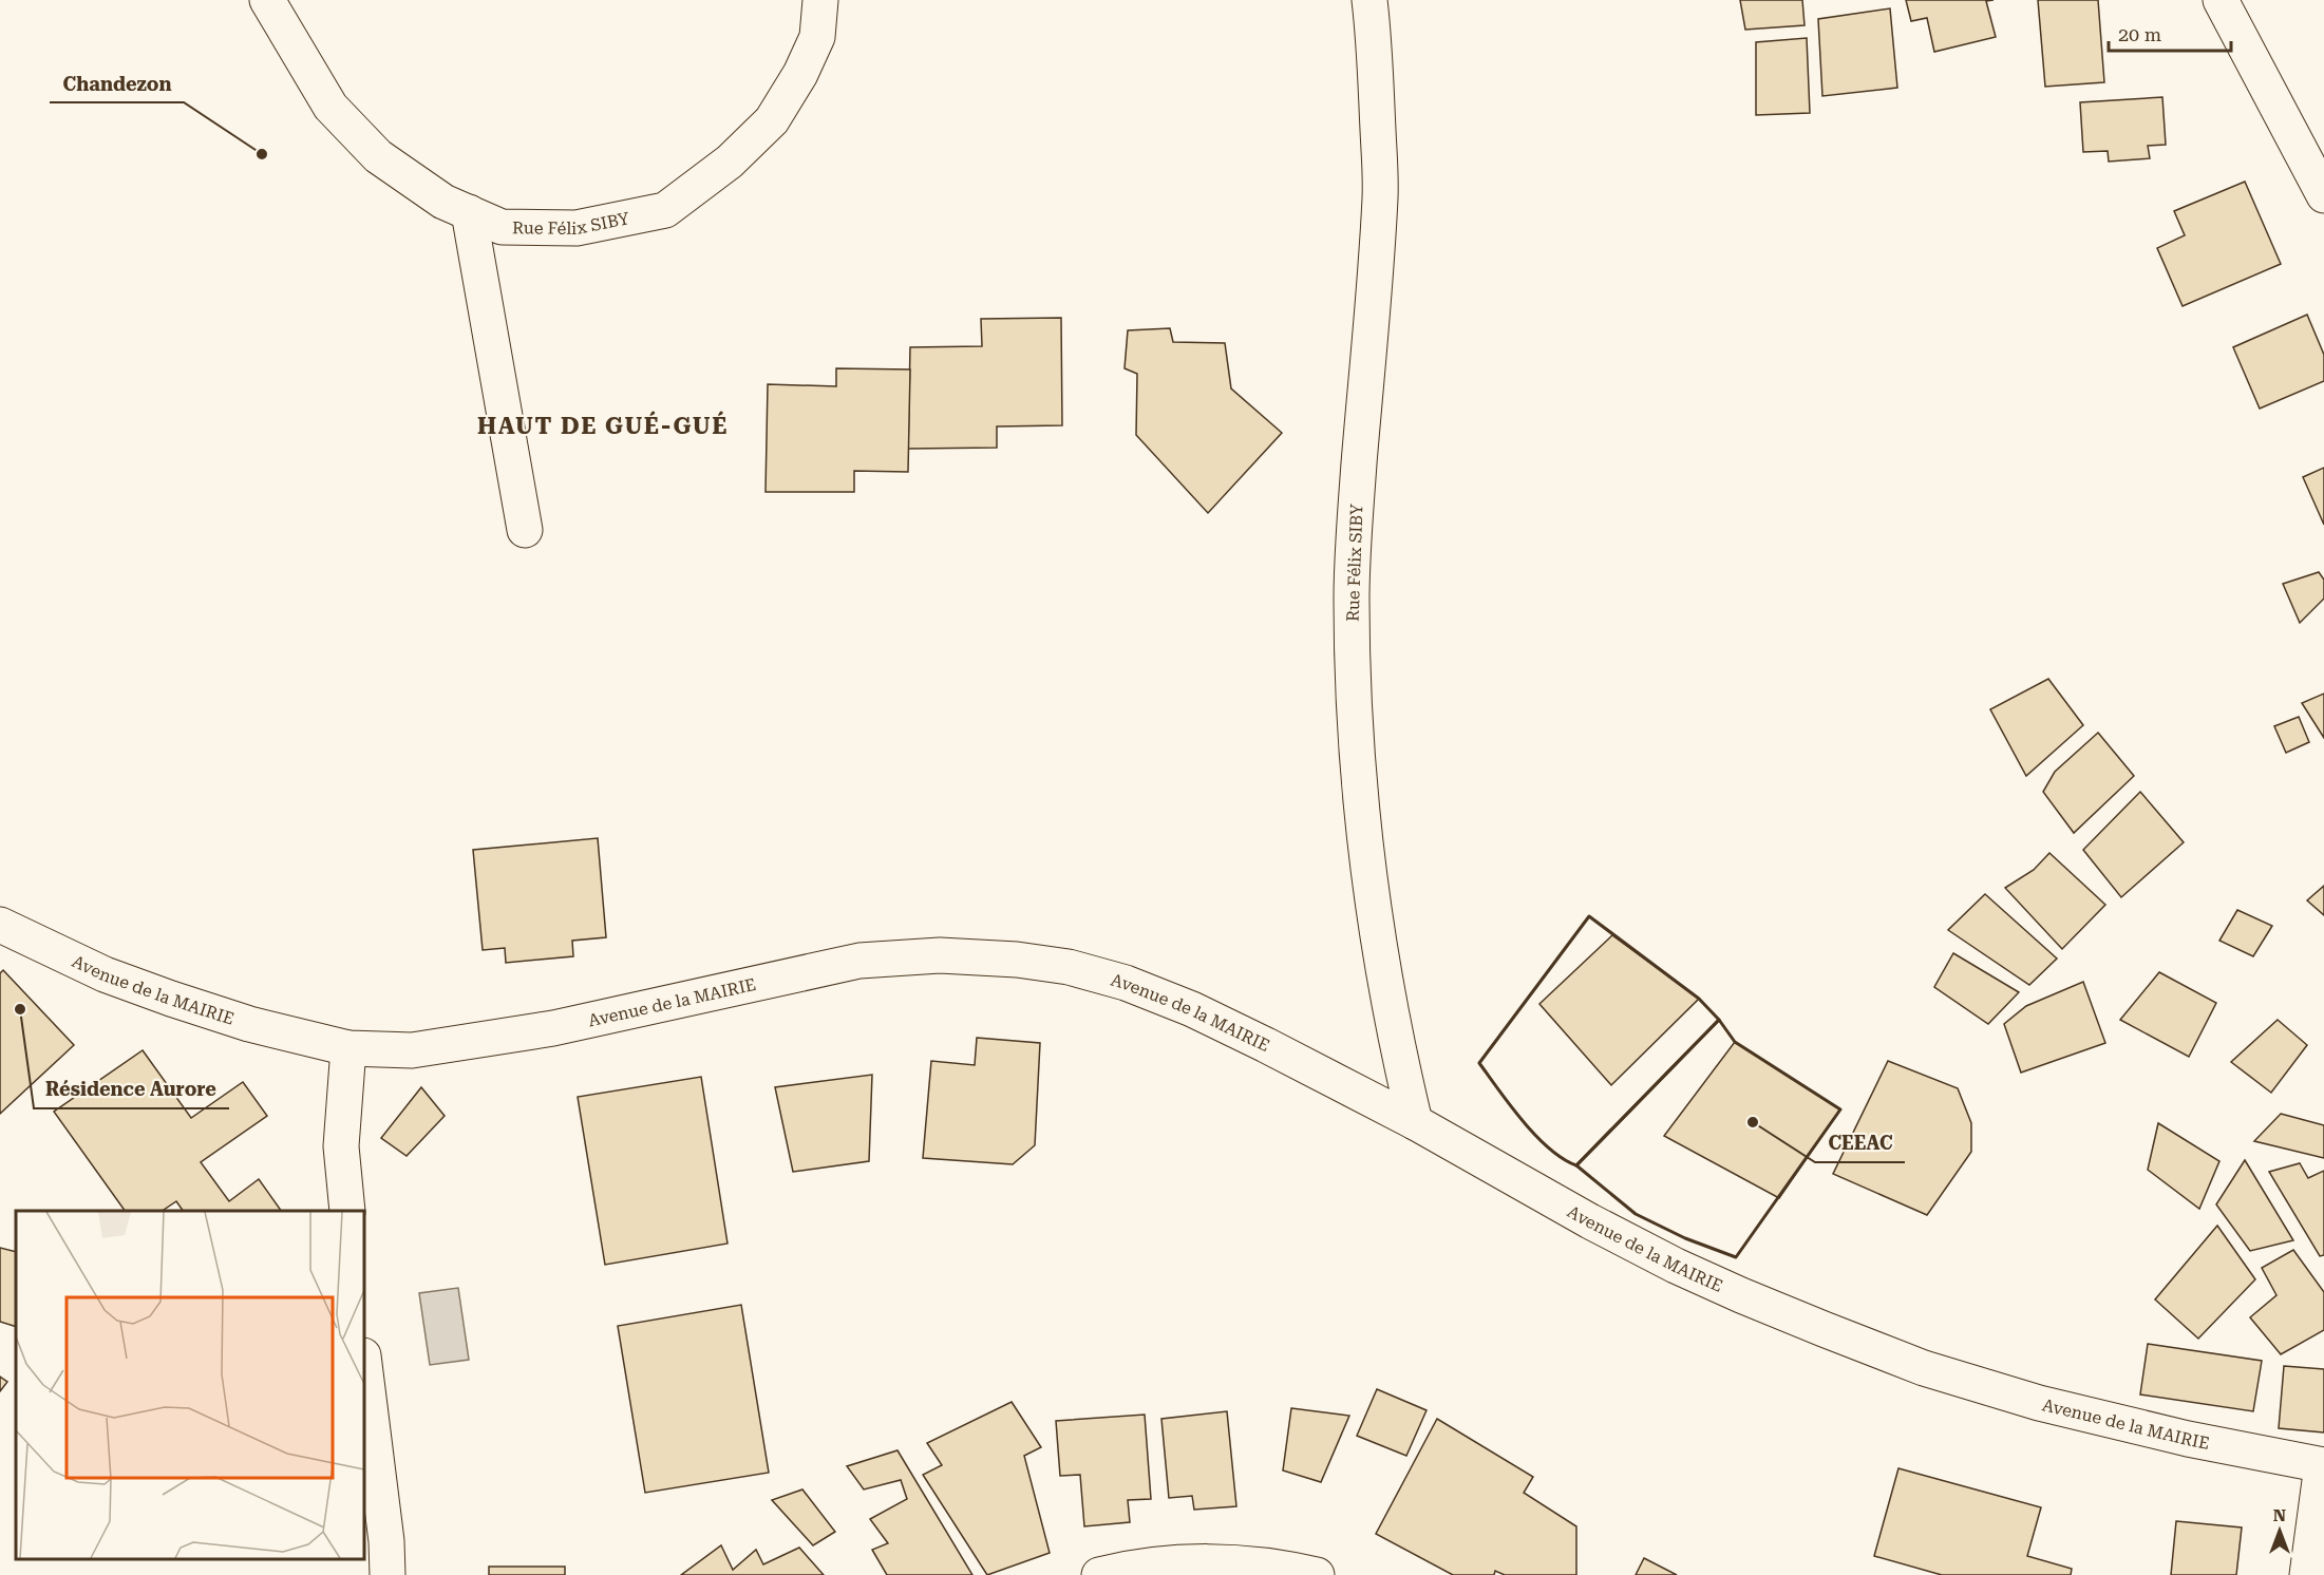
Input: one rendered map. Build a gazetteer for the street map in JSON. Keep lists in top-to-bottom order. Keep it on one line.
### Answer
{"streets":{"street":["Rue Félix SIBY","Avenue de la MAIRIE"]},"crossings":[["Rue Félix SIBY","Avenue de la MAIRIE"]],"districts":["HAUT DE GUÉ-GUÉ"],"places":["Chandezon","Résidence Aurore","CEEAC"],"scale_bar":"20 m","north":"top"}
